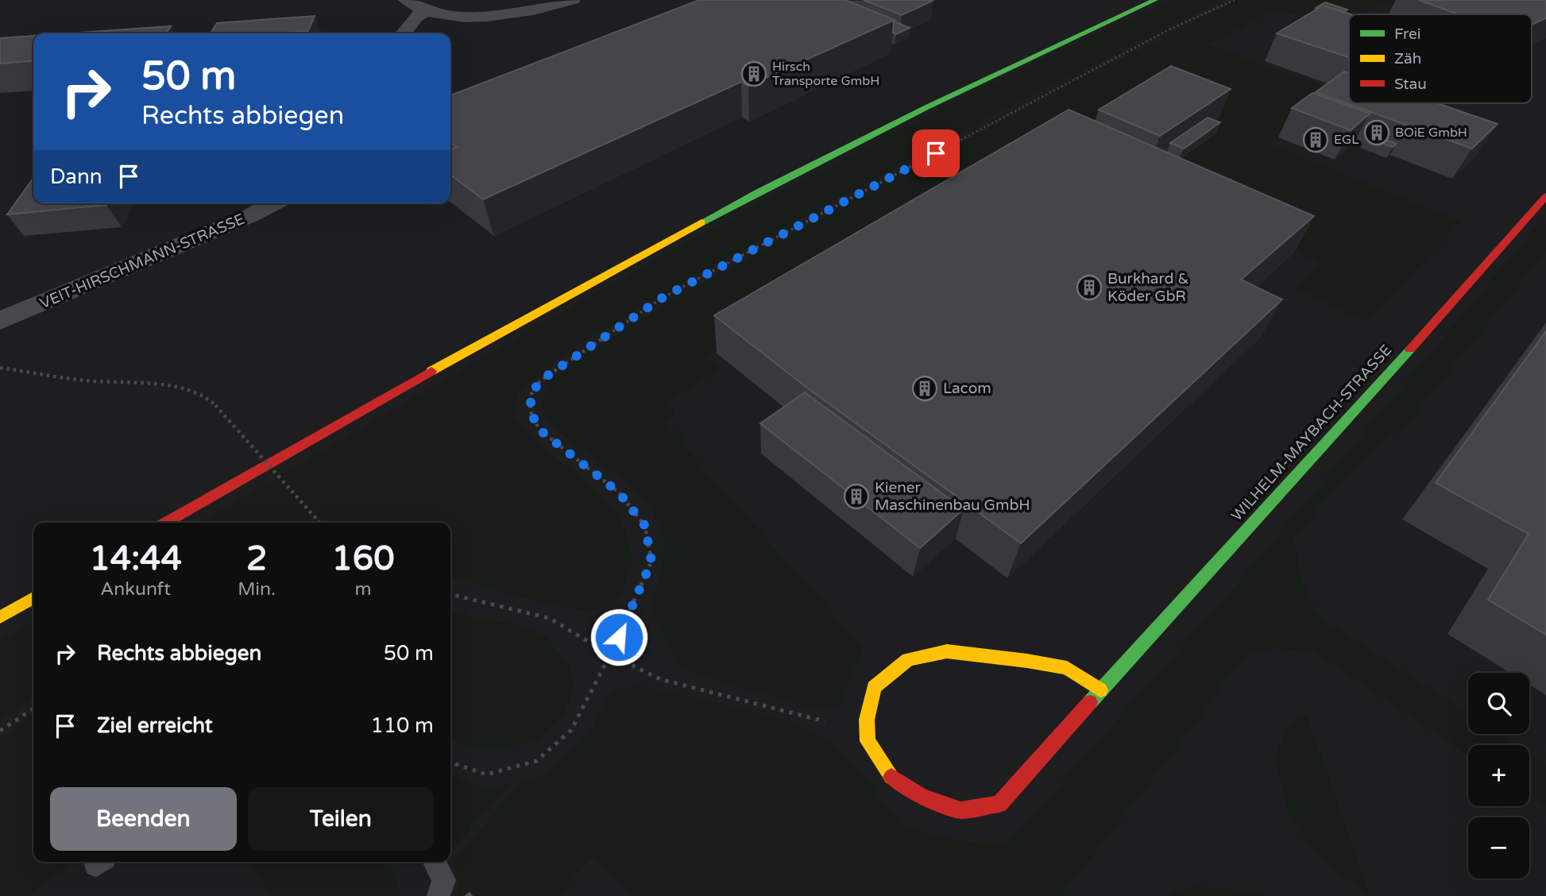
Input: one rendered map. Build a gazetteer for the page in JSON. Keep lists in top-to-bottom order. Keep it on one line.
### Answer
{"streets":{"main road":["WILHELM-MAYBACH-STRASSE"],"street":["VEIT-HIRSCHMANN-STRASSE"]},"places":{"building":["Hirsch Transporte GmbH","BOiE GmbH","EGL","Burkhard & Köder GbR","Lacom","Kiener Maschinenbau GmbH"]},"legend":["Frei","Zäh","Stau"],"page":{"turn":["50 m","Rechts abbiegen"],"then":"Dann","eta":["14:44","Ankunft","2","Min.","160","m"],"list":[{"name":"Rechts abbiegen","value":"50 m"},{"name":"Ziel erreicht","value":"110 m"}],"map_buttons":["+","−"],"buttons":["Beenden","Teilen"]}}
